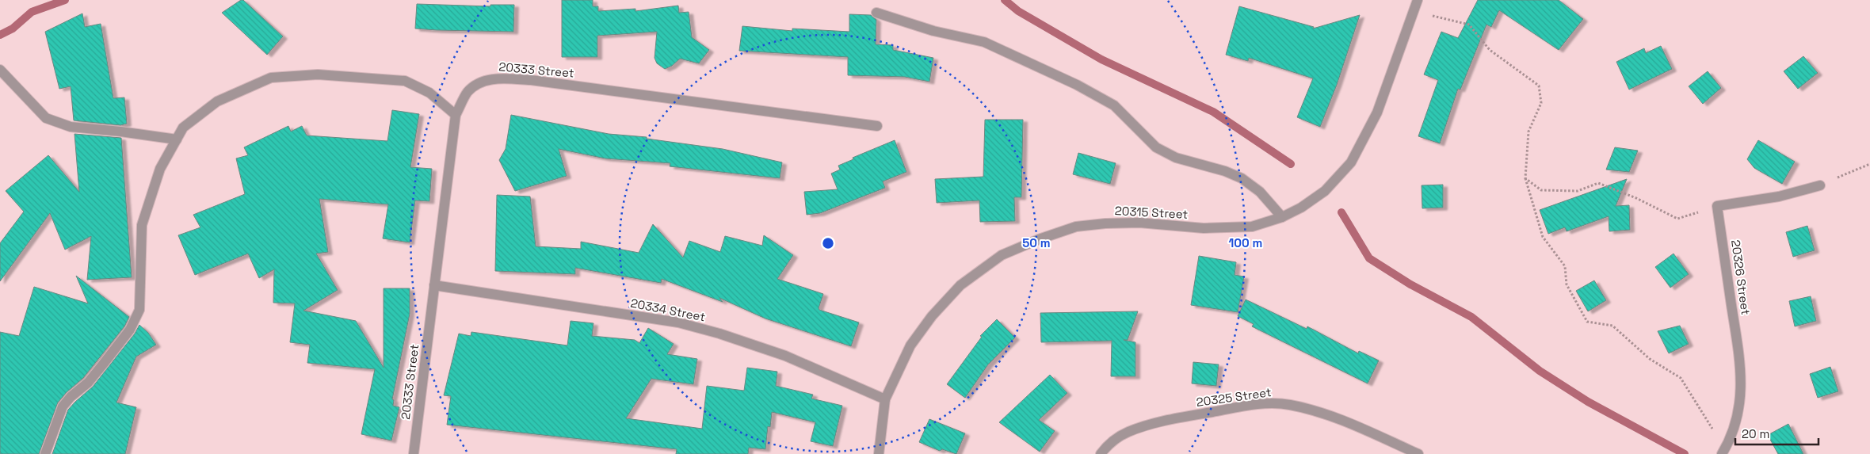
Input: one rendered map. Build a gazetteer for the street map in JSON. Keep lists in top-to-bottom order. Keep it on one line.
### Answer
{"streets":{"street":["20333 Street","20315 Street","20326 Street","20334 Street","20325 Street"]},"crossings":[["20333 Street","20334 Street"],["20315 Street","20334 Street"]],"scale_bar":"20 m","rings":["50 m","100 m"]}
